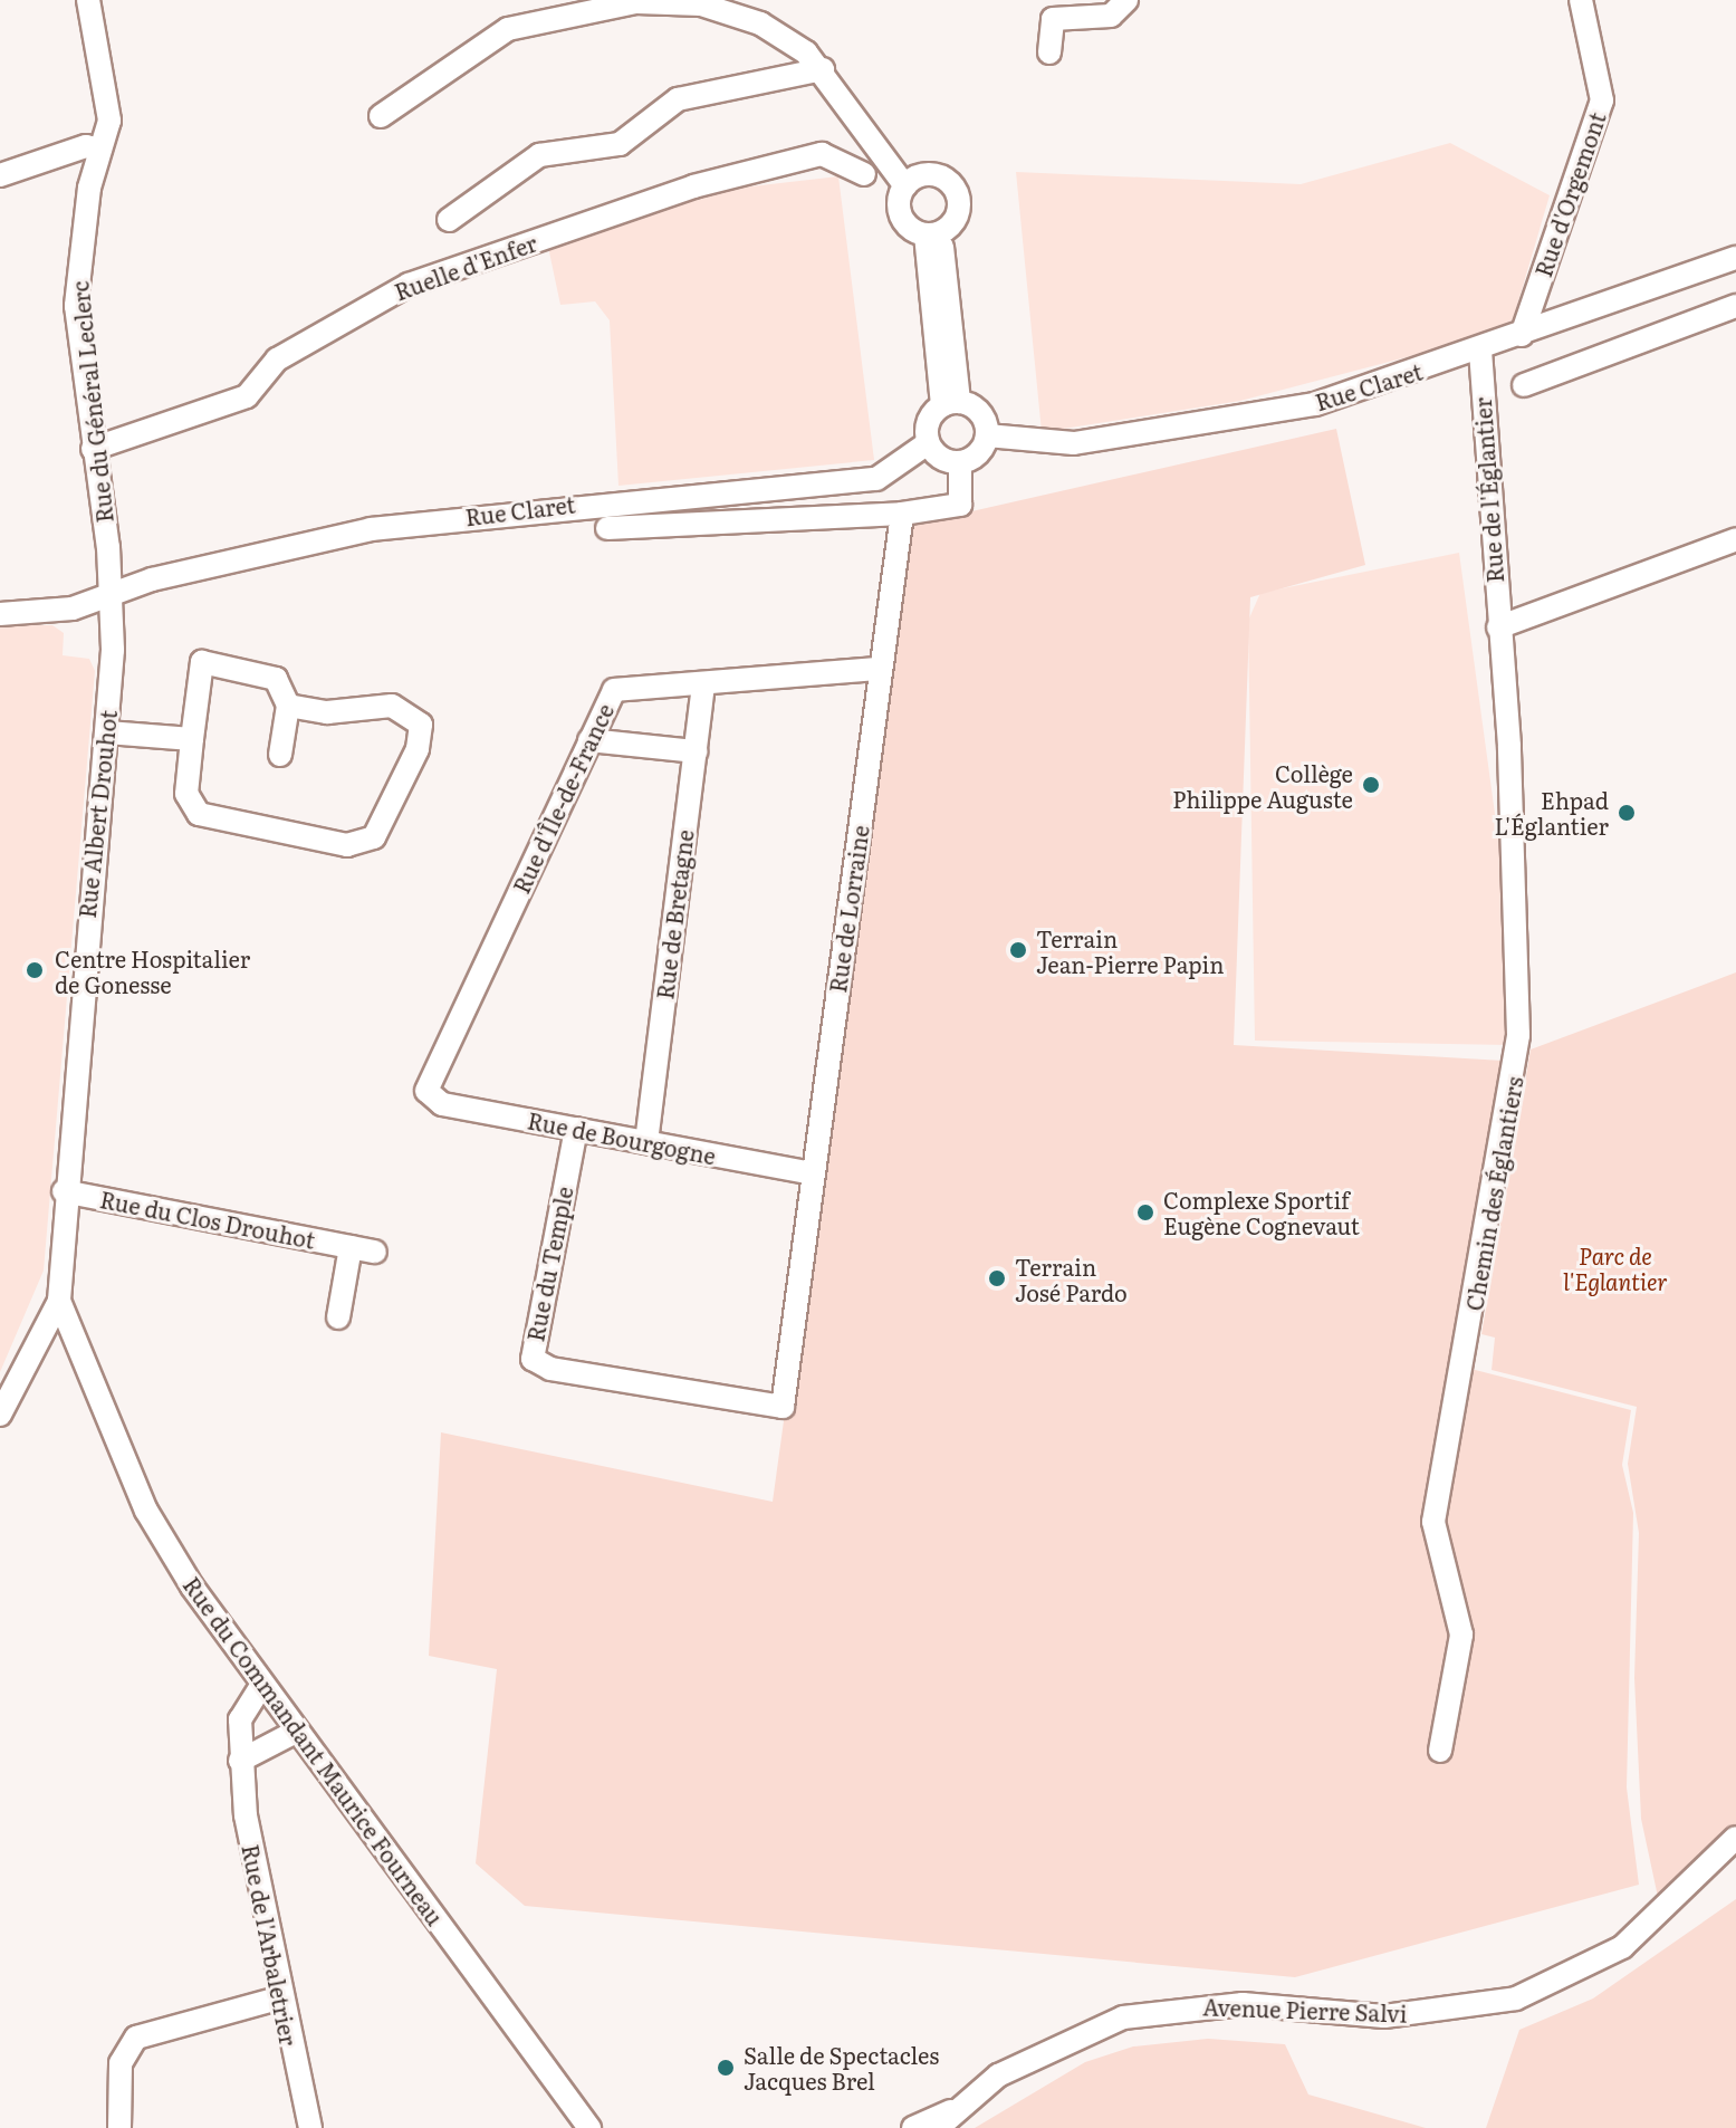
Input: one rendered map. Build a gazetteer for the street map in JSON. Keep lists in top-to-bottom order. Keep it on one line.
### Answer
{"streets":{"street":["Rue d'Orgemont","Ruelle d'Enfer","Rue Claret","Rue du Général Leclerc","Rue de l'Églantier","Rue d'Île-de-France","Rue Albert Drouhot","Rue de Lorraine","Rue de Bretagne","Rue de Bourgogne","Chemin des Églantiers","Rue du Clos Drouhot","Rue du Temple","Rue du Commandant Maurice Fourneau","Rue de l'Arbaletrier","Avenue Pierre Salvi"]},"crossings":[["Rue d'Orgemont","Rue Claret"],["Ruelle d'Enfer","Rue du Général Leclerc"],["Rue Claret","Rue du Général Leclerc"],["Rue Claret","Rue de l'Églantier"],["Rue Claret","Rue Albert Drouhot"],["Rue du Général Leclerc","Rue Albert Drouhot"],["Rue de l'Églantier","Chemin des Églantiers"],["Rue d'Île-de-France","Rue de Lorraine"],["Rue d'Île-de-France","Rue de Bretagne"],["Rue d'Île-de-France","Rue de Bourgogne"],["Rue Albert Drouhot","Rue du Clos Drouhot"],["Rue Albert Drouhot","Rue du Commandant Maurice Fourneau"],["Rue de Lorraine","Rue de Bourgogne"],["Rue de Lorraine","Rue du Temple"],["Rue de Bretagne","Rue de Bourgogne"],["Rue de Bourgogne","Rue du Temple"],["Rue du Commandant Maurice Fourneau","Rue de l'Arbaletrier"]],"parks":["Parc de l'Eglantier"],"places":["Collège Philippe Auguste","Ehpad L'Églantier","Terrain Jean-Pierre Papin","Centre Hospitalier de Gonesse","Complexe Sportif Eugène Cognevaut","Terrain José Pardo","Salle de Spectacles Jacques Brel"]}
